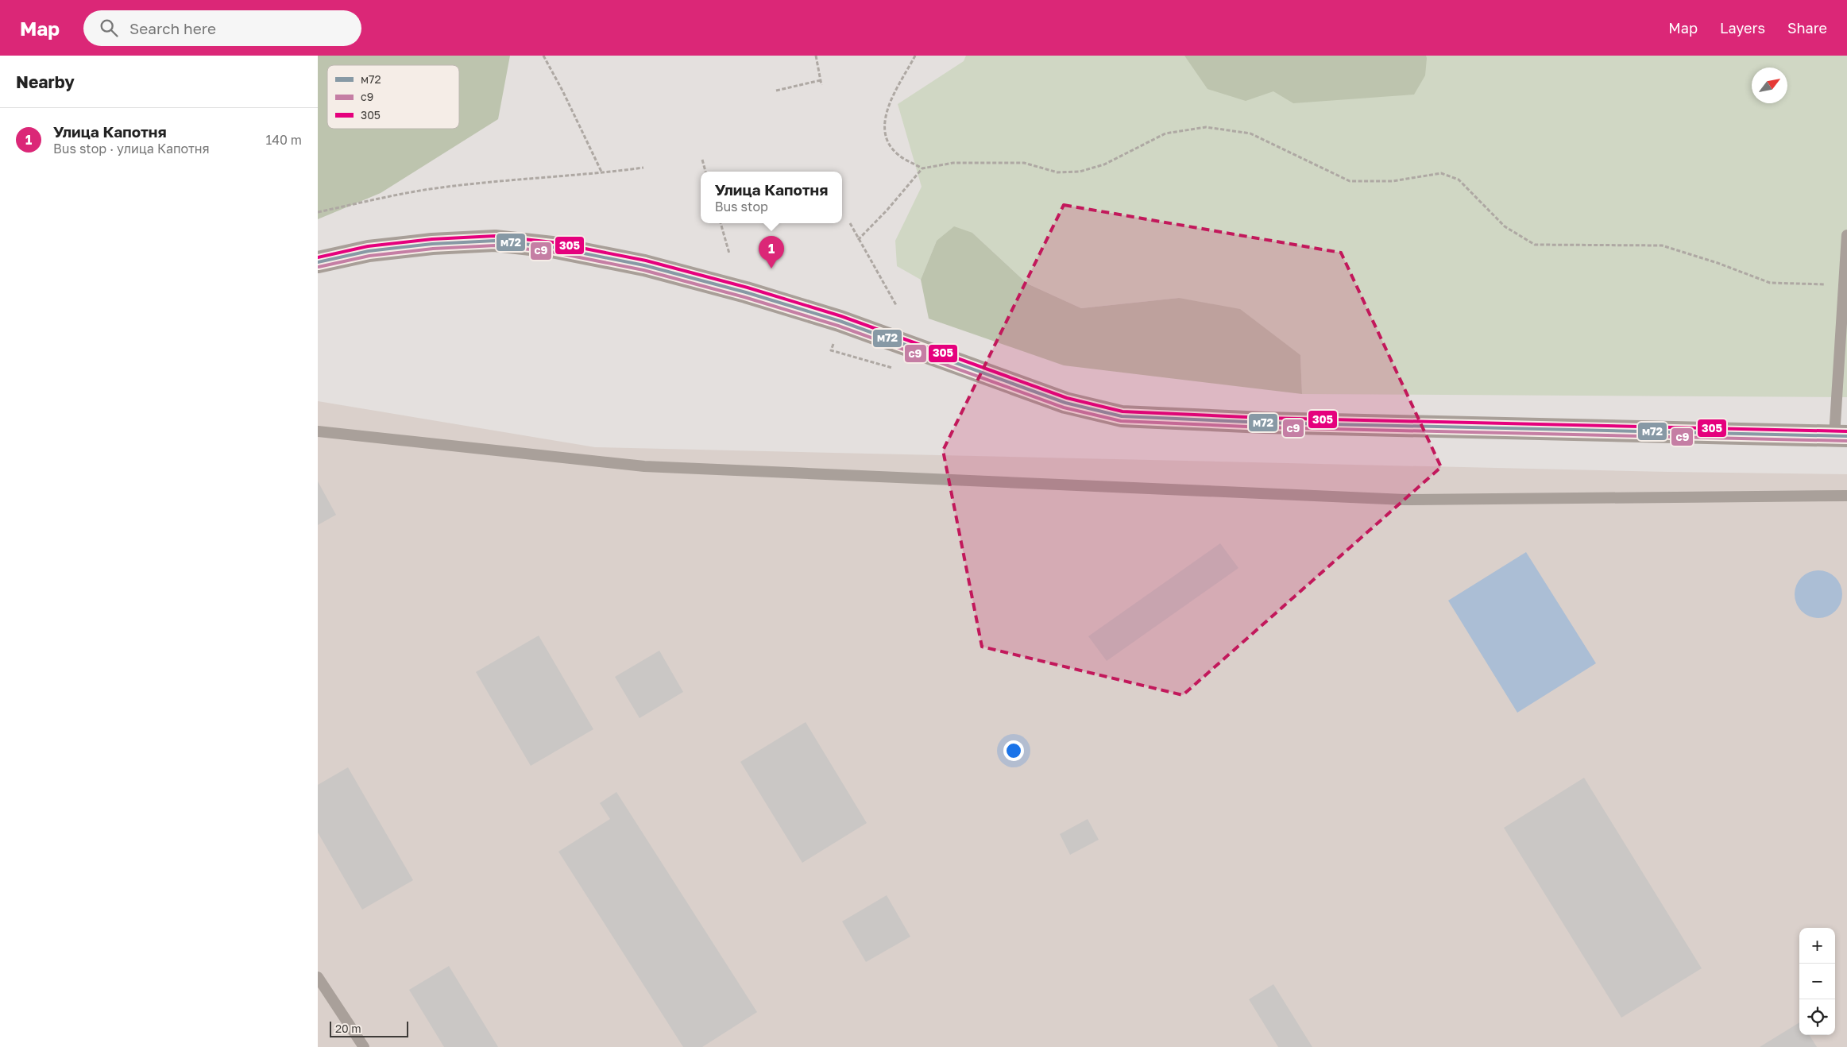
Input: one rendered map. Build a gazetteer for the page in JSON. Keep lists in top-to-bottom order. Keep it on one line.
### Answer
{"lines":["transit line 305","transit line м72","transit line с9"],"legend":["м72","с9","305"],"scale_bar":"20 m","north":"top right","page":{"header":"Map","search":"Search here","nav":["Map","Layers","Share"],"heading":"Nearby","list":[{"mark":"1","name":"Улица Капотня","note":"Bus stop · улица Капотня","value":"140 m"}],"popup":["Улица Капотня","Bus stop"],"pins":"1","map_buttons":["+","−"],"scale":"20 m"}}
